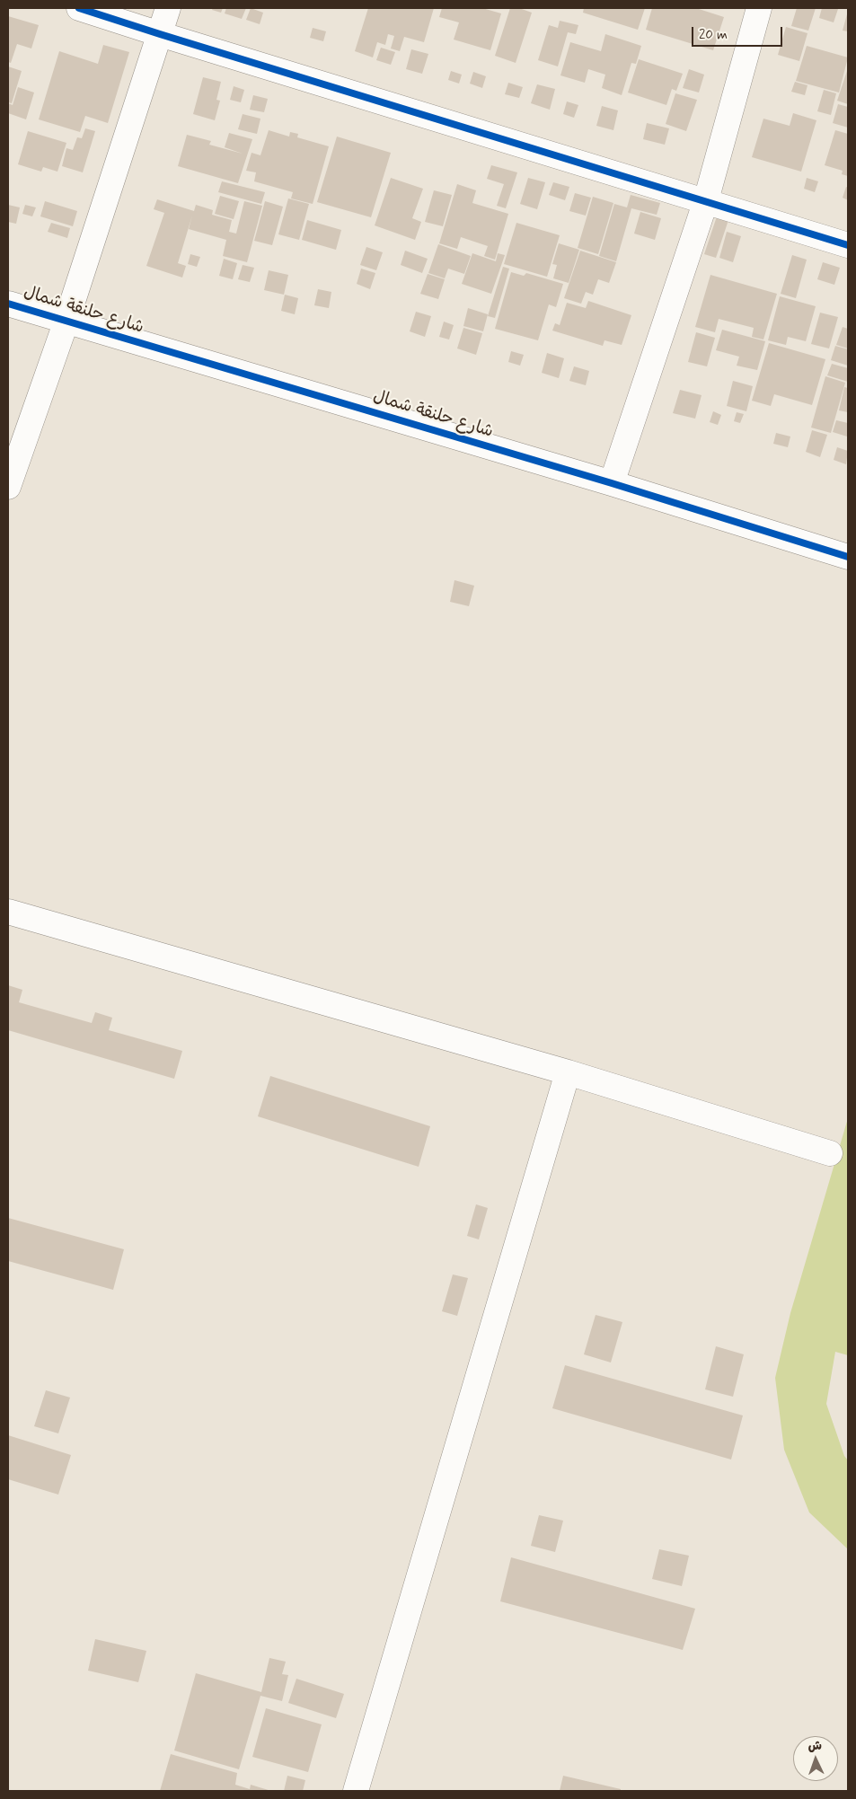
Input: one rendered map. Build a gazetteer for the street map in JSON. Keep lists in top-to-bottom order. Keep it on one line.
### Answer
{"streets":{"street":["شارع حلنقة شمال"]},"scale_bar":"20 m","north":"top"}
